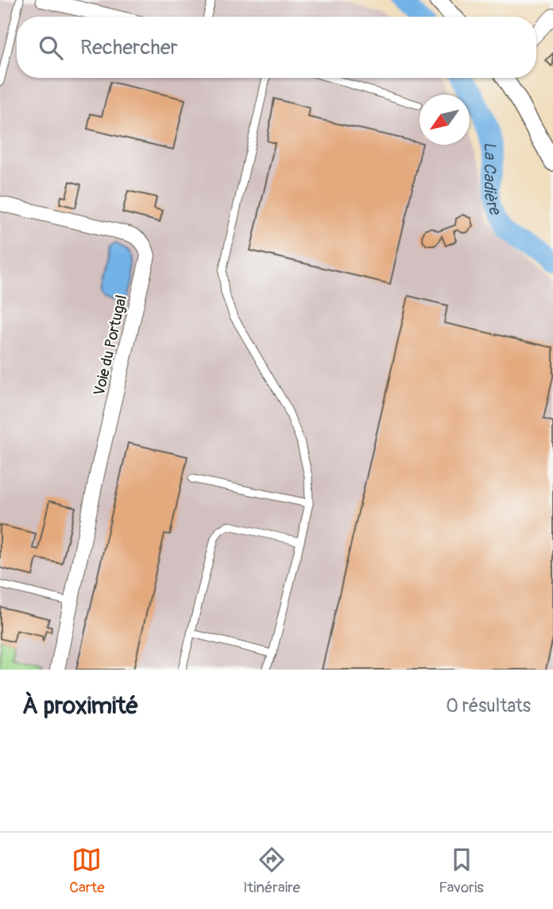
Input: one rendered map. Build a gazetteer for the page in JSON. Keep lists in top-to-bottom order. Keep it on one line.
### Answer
{"streets":{"street":["Voie du Portugal"]},"water":["La Cadière"],"north":"bottom left","page":{"search":"Rechercher","heading":["À proximité","0 résultats"],"nav":["Carte","Itinéraire","Favoris"]}}
